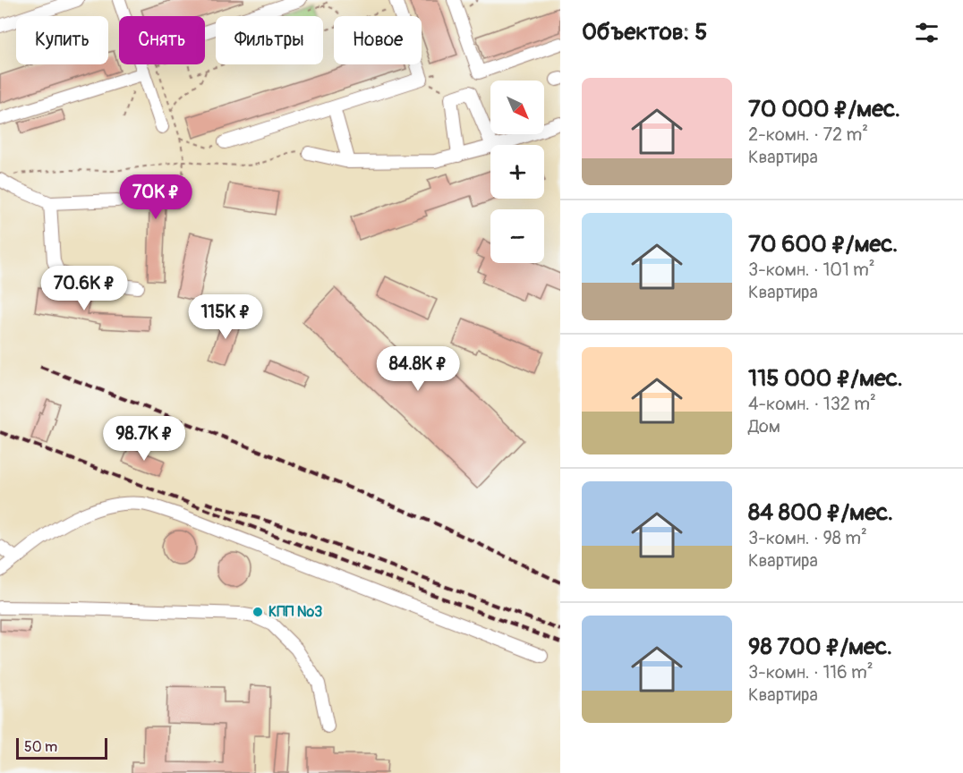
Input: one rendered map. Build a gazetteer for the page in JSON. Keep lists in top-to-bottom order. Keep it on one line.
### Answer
{"places":["КПП №3"],"scale_bar":"50 m","north":"bottom right","page":{"heading":"Объектов: 5","chip":["Купить","Снять","Фильтры","Новое"],"list":[{"name":"70 000 ₽/мес.","note":"2-комн. · 72 m² · Квартира"},{"name":"70 600 ₽/мес.","note":"3-комн. · 101 m² · Квартира"},{"name":"115 000 ₽/мес.","note":"4-комн. · 132 m² · Дом"},{"name":"84 800 ₽/мес.","note":"3-комн. · 98 m² · Квартира"},{"name":"98 700 ₽/мес.","note":"3-комн. · 116 m² · Квартира"}],"map_buttons":["+","−"],"price":["70K ₽","70.6K ₽","115K ₽","84.8K ₽","98.7K ₽"],"scale":"50 m"}}
